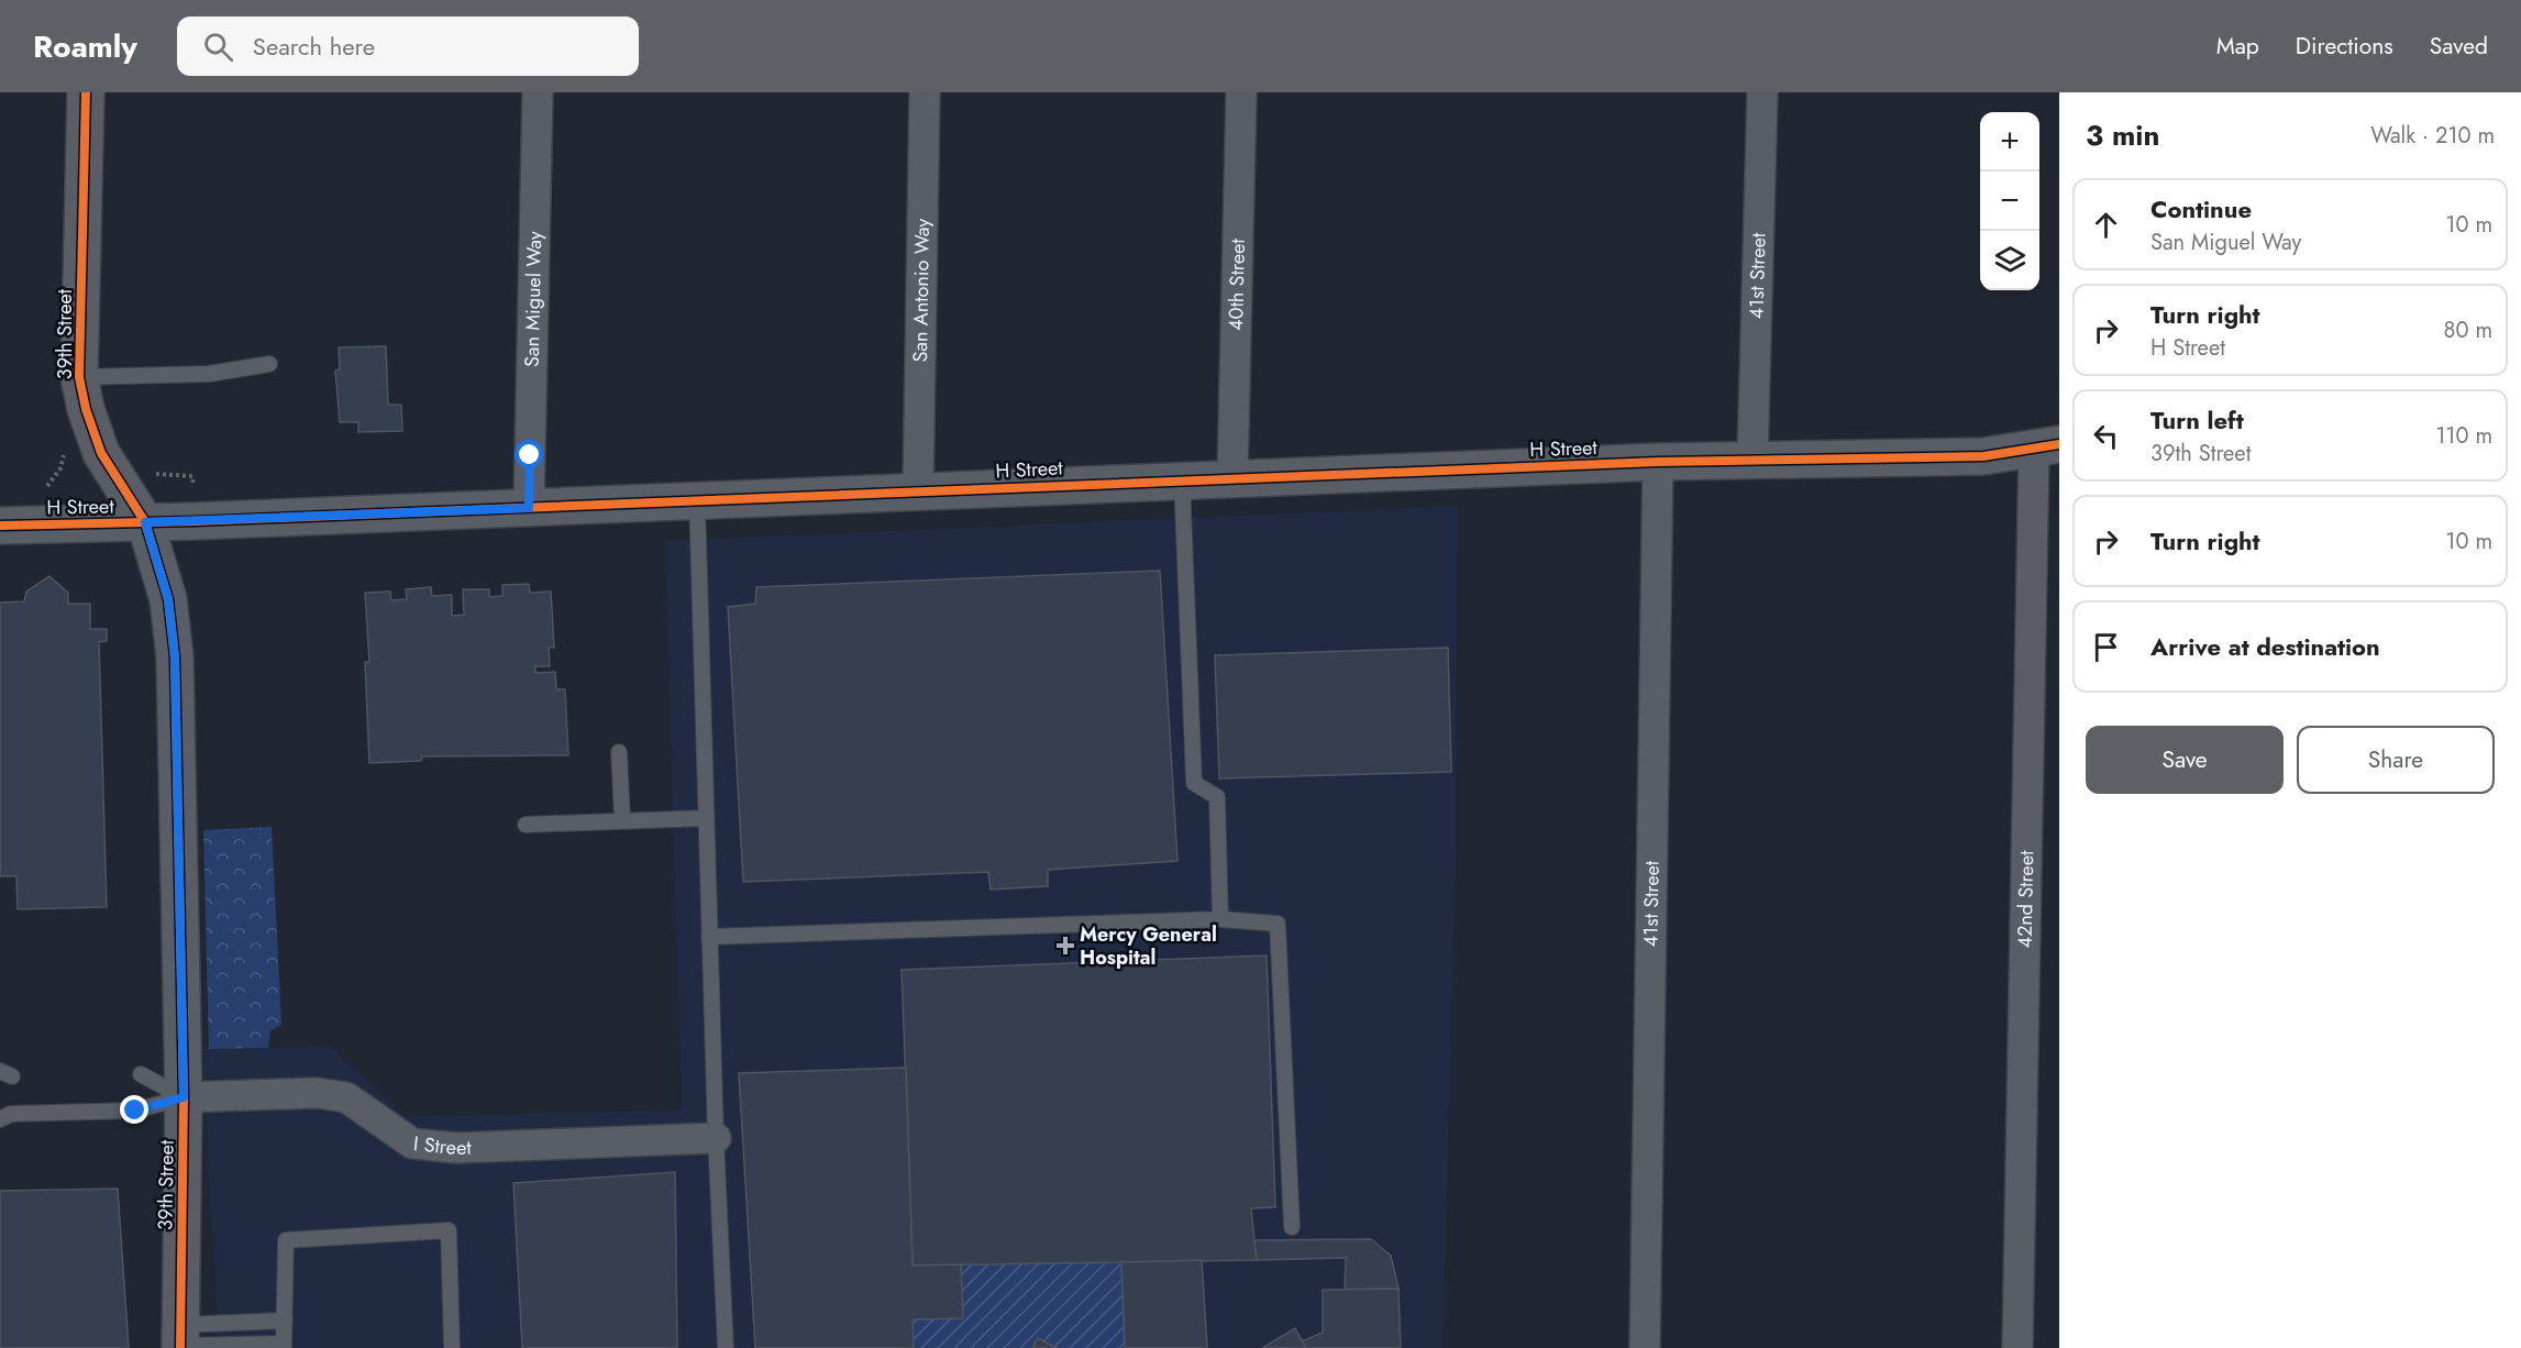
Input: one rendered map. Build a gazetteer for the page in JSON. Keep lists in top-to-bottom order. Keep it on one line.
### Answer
{"streets":{"main road":["39th Street","H Street"],"street":["41st Street","40th Street","San Antonio Way","San Miguel Way","42nd Street","I Street"]},"crossings":[["41st Street","H Street"],["40th Street","H Street"],["San Antonio Way","H Street"],["San Miguel Way","H Street"],["39th Street","H Street"],["39th Street","I Street"],["H Street","42nd Street"]],"places":{"health":["Mercy General Hospital"]},"page":{"header":"Roamly","search":"Search here","nav":["Map","Directions","Saved"],"heading":["3 min","Walk · 210 m"],"map_buttons":["+","−"],"list":[["Continue","San Miguel Way","10 m"],["Turn right","H Street","80 m"],["Turn left","39th Street","110 m"],["Turn right","10 m"],"Arrive at destination"],"buttons":["Save","Share"]}}
